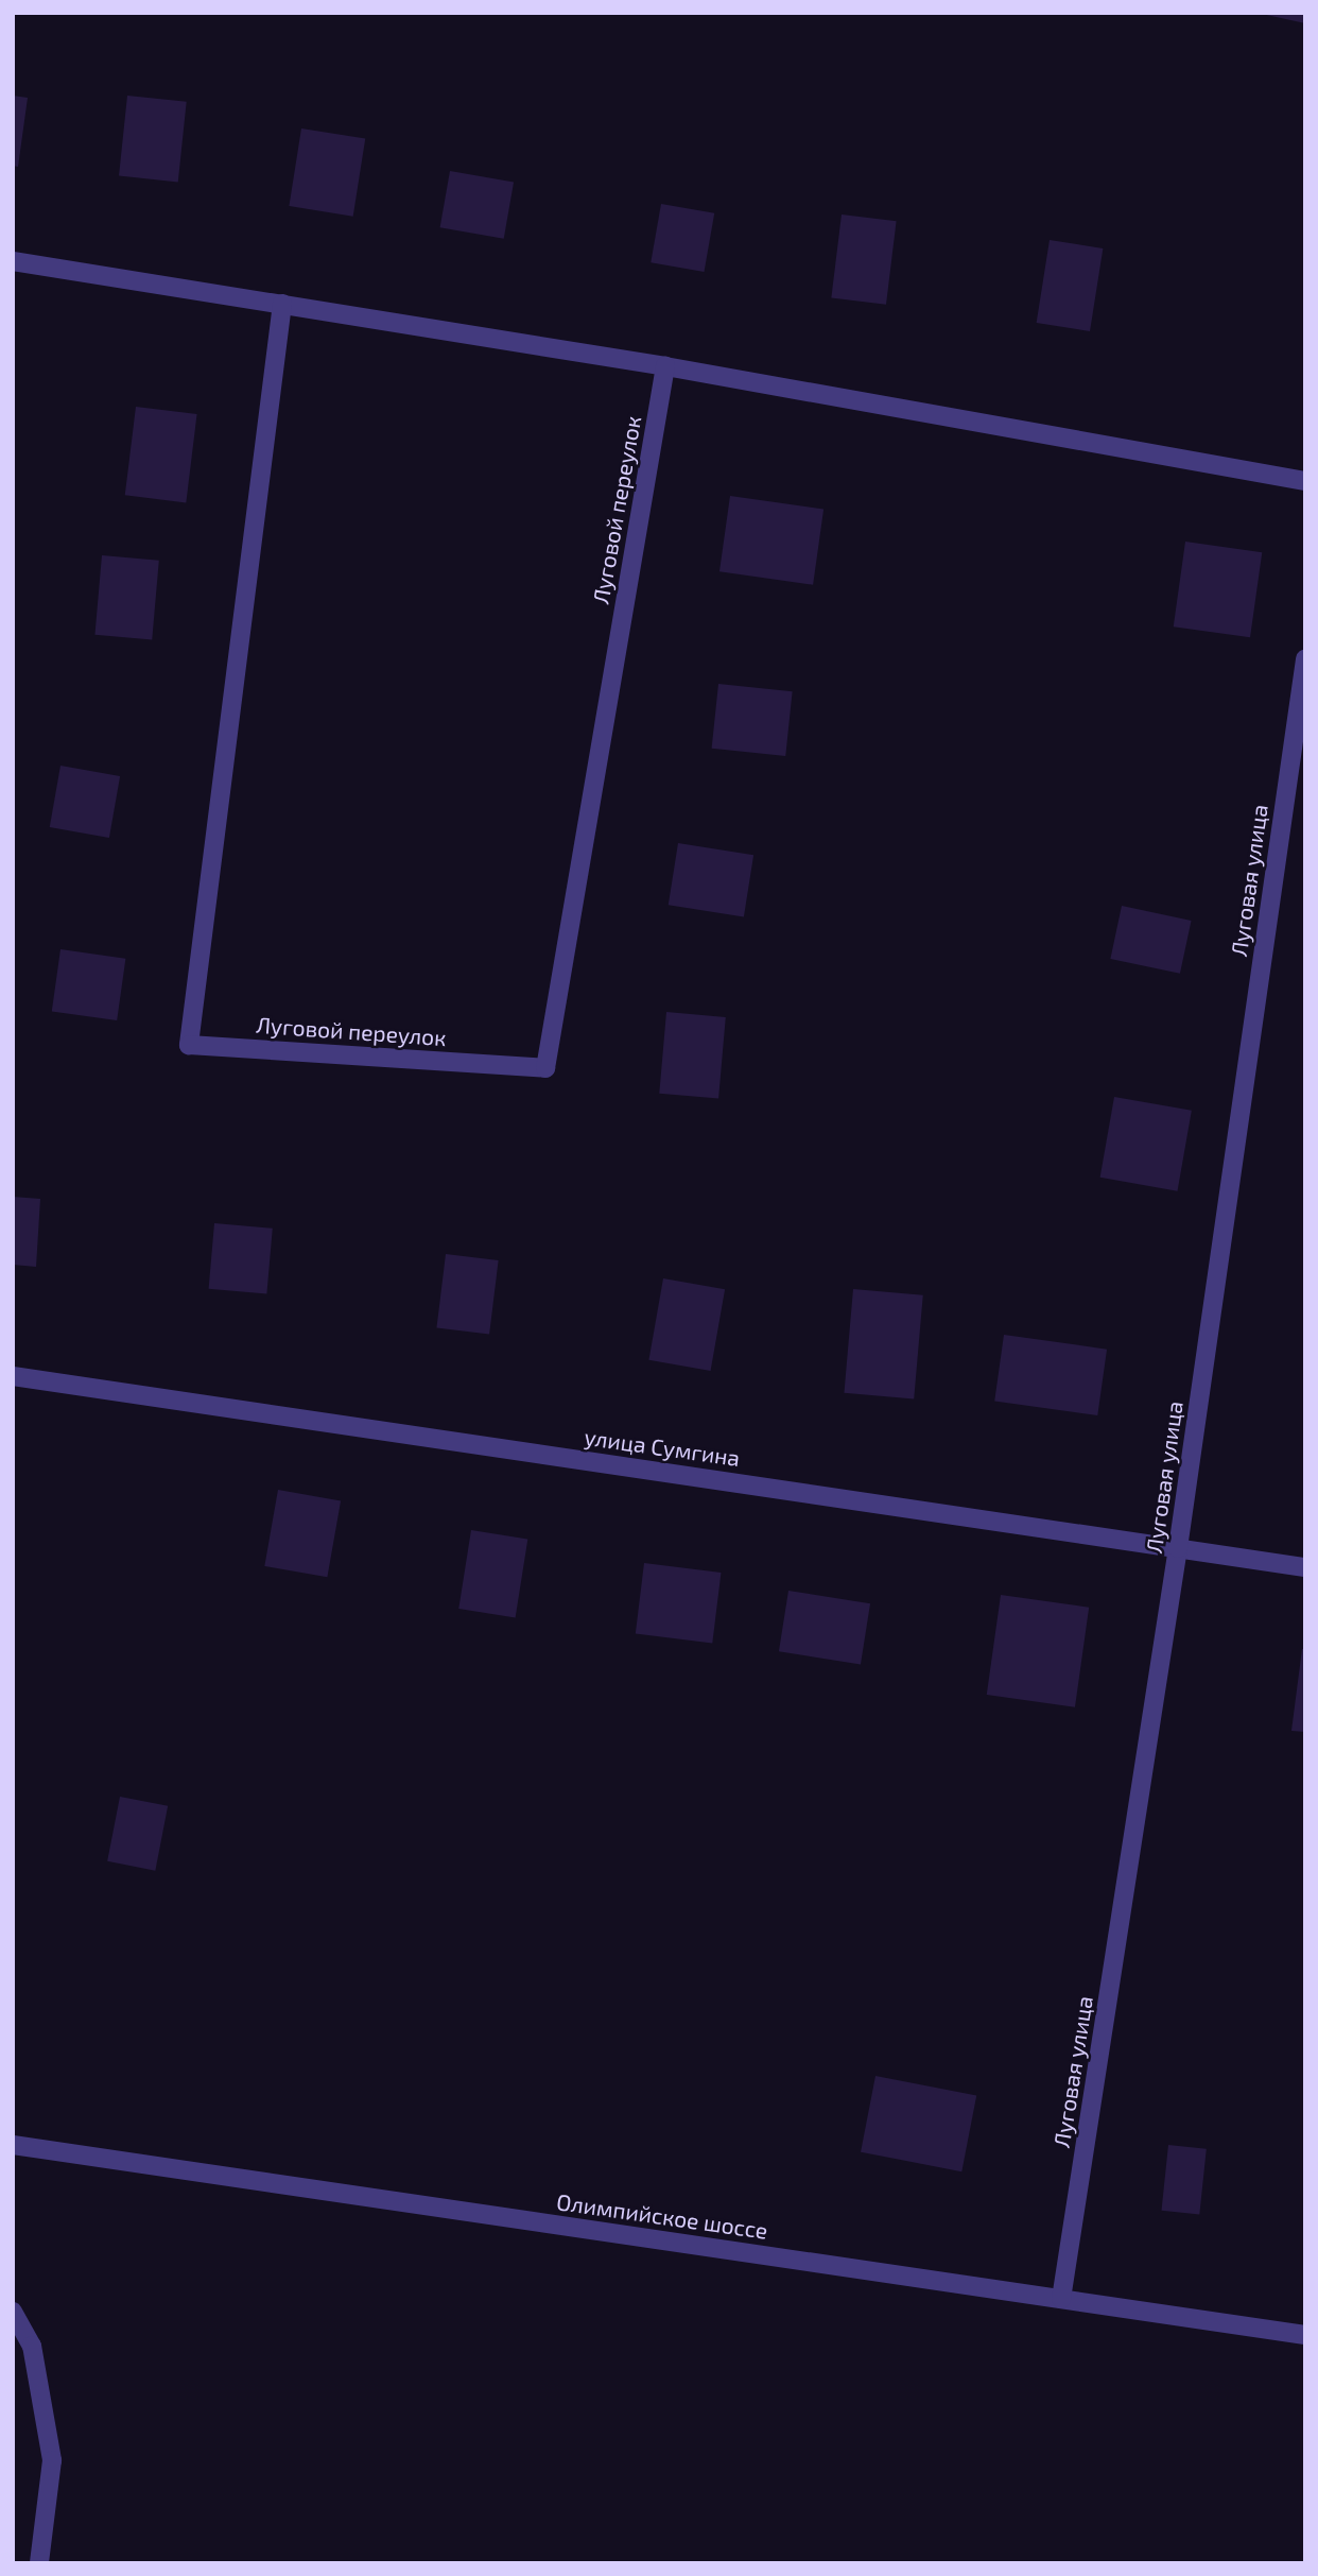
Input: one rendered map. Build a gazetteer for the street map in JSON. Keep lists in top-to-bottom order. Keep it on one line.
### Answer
{"streets":{"street":["Луговой переулок","Луговая улица","улица Сумгина","Олимпийское шоссе"]},"crossings":[["Луговая улица","улица Сумгина"],["Луговая улица","Олимпийское шоссе"]]}
